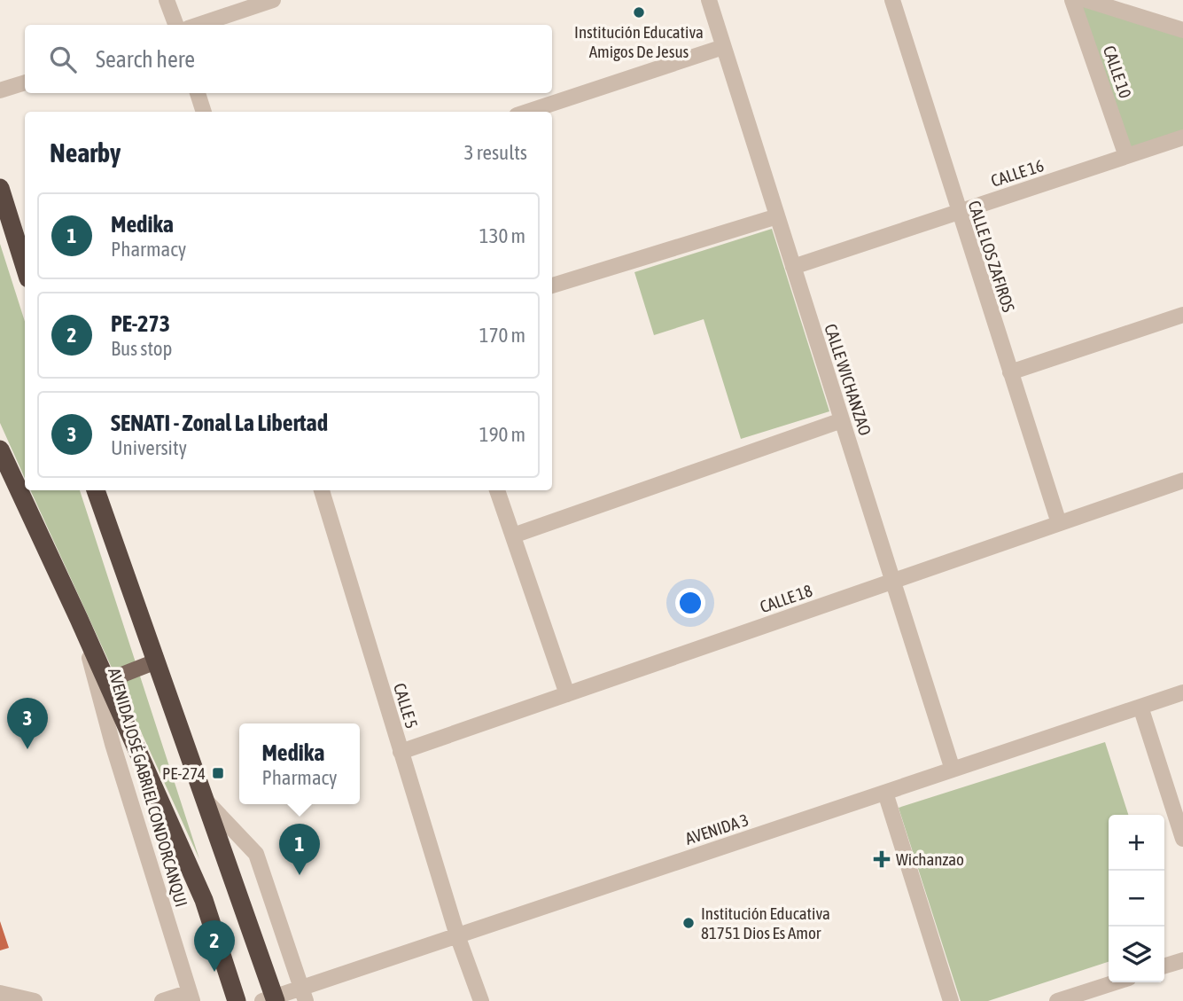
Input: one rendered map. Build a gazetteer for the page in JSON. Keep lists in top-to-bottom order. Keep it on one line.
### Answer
{"streets":{"highway":["AVENIDA JOSÉ GABRIEL CONDORCANQUI"],"street":["CALLE 10","CALLE 16","CALLE LOS ZAFIROS","CALLE WICHANZAO","CALLE 18","CALLE 5","AVENIDA 3"]},"crossings":[["CALLE 10","CALLE 16"],["CALLE 16","CALLE LOS ZAFIROS"],["CALLE 16","CALLE WICHANZAO"],["CALLE LOS ZAFIROS","CALLE 18"],["CALLE WICHANZAO","CALLE 18"],["CALLE WICHANZAO","AVENIDA 3"],["CALLE 18","CALLE 5"],["CALLE 5","AVENIDA 3"]],"places":{"other":["Institución Educativa Amigos De Jesus","Institución Educativa 81751 Dios Es Amor"],"transit":["PE-274"],"health":["Wichanzao"]},"page":{"search":"Search here","heading":["Nearby","3 results"],"list":[{"mark":"1","name":"Medika","note":"Pharmacy","value":"130 m"},{"mark":"2","name":"PE-273","note":"Bus stop","value":"170 m"},{"mark":"3","name":"SENATI - Zonal La Libertad","note":"University","value":"190 m"}],"pins":["3","1","2"],"popup":["Medika","Pharmacy"],"map_buttons":["+","−"]}}
